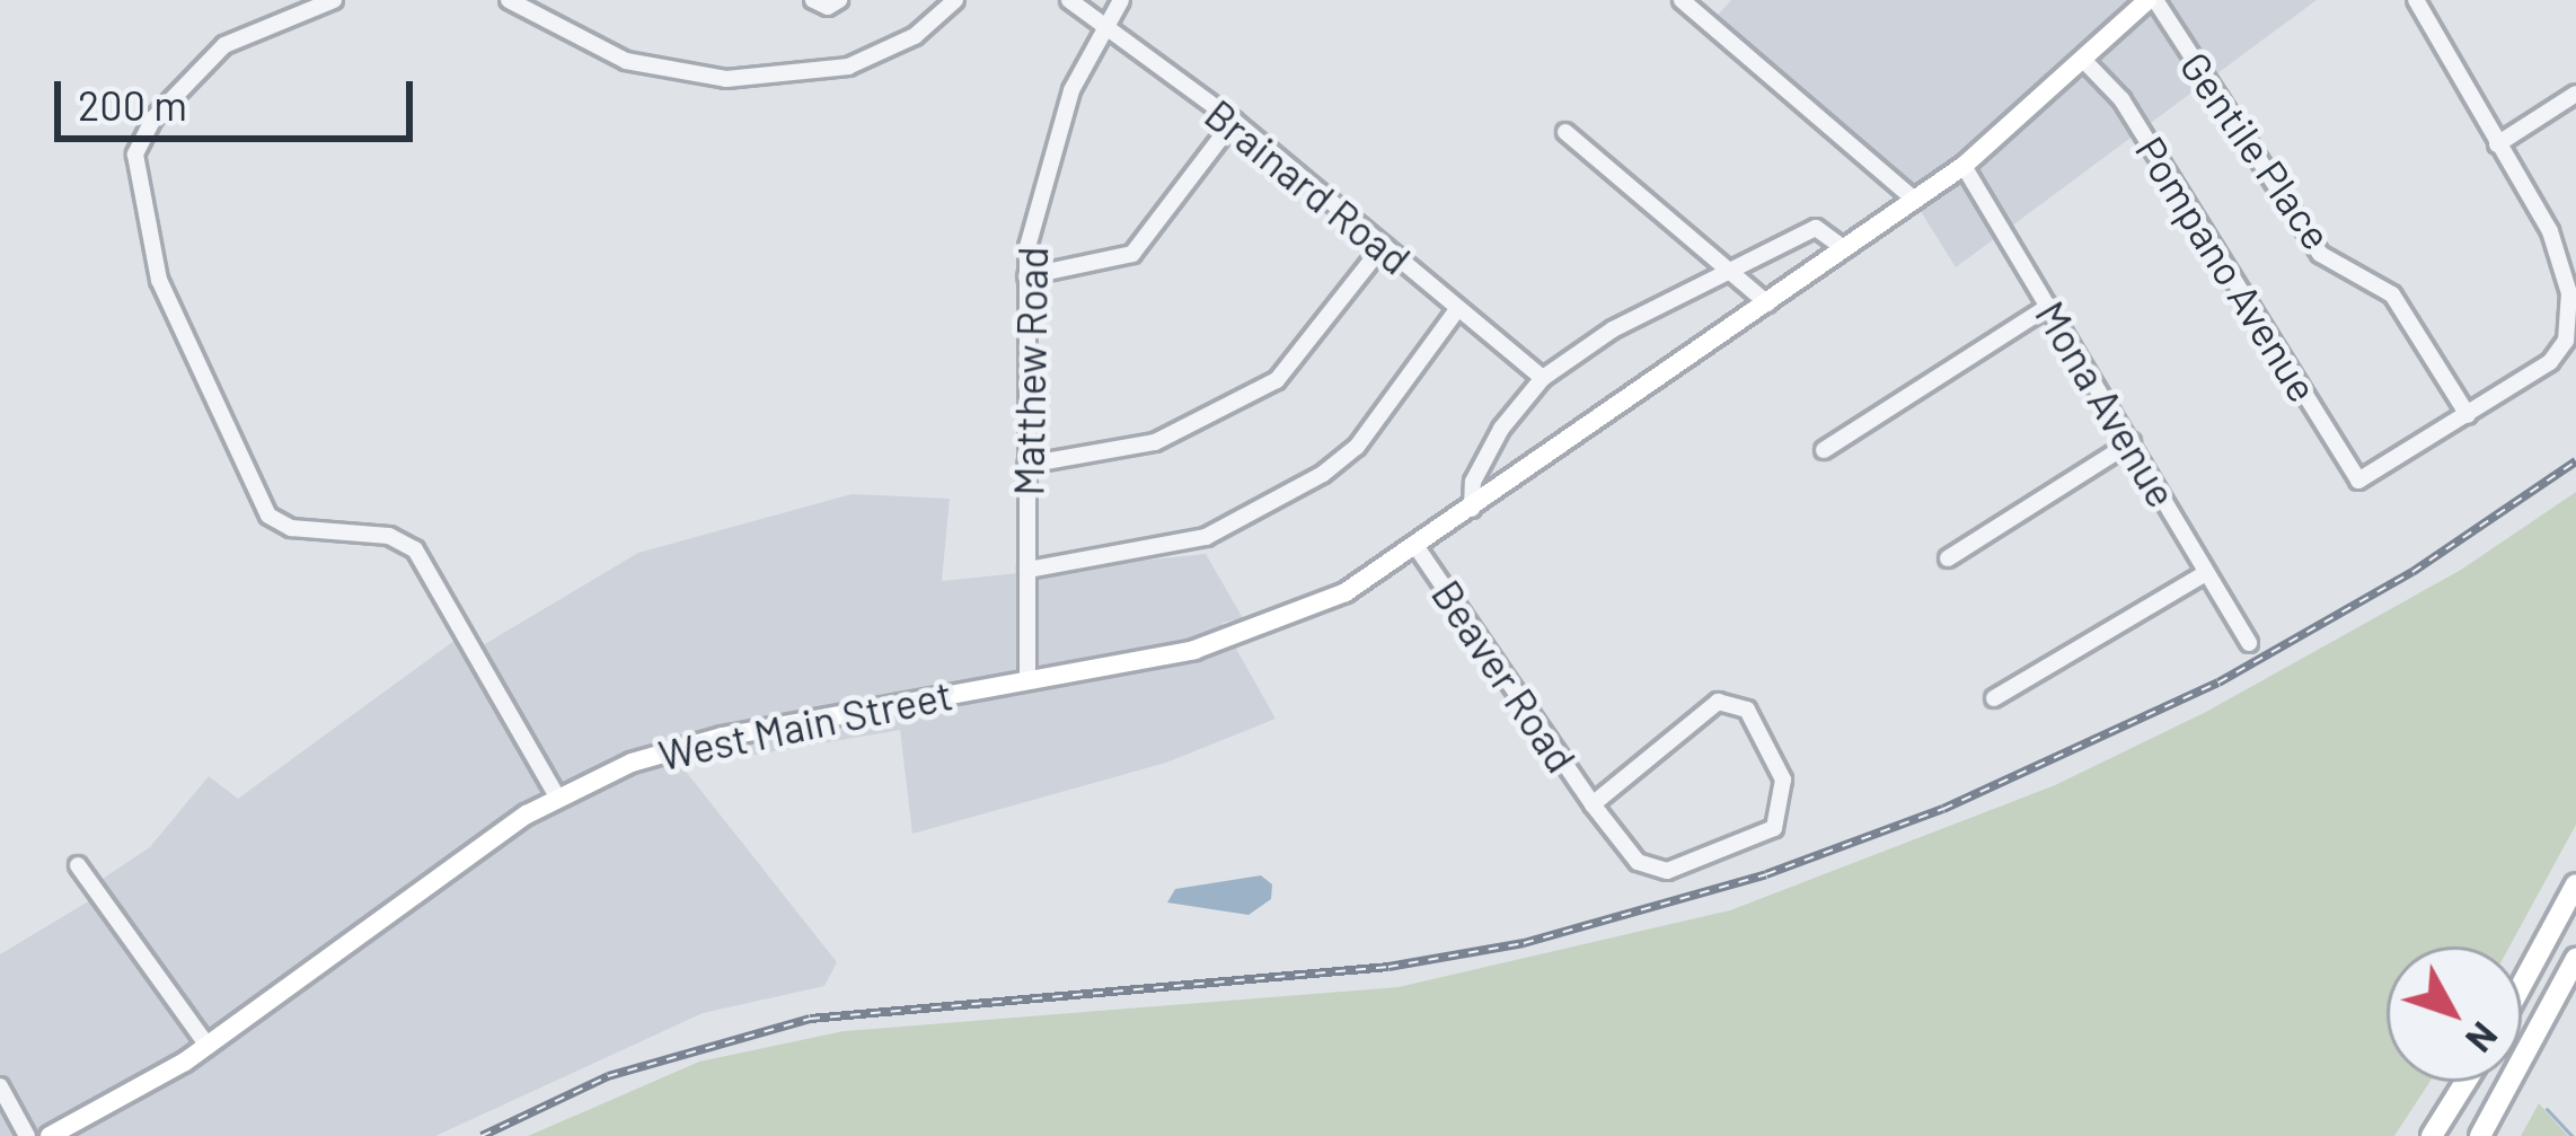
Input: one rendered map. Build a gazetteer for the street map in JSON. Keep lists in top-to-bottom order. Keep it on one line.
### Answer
{"streets":{"main road":["West Main Street"],"street":["Gentile Place","Brainard Road","Pompano Avenue","Matthew Road","Mona Avenue","Beaver Road"]},"crossings":[["Gentile Place","Pompano Avenue"],["Gentile Place","West Main Street"],["Brainard Road","Matthew Road"],["Pompano Avenue","West Main Street"],["Matthew Road","West Main Street"],["Mona Avenue","West Main Street"],["Beaver Road","West Main Street"]],"scale_bar":"200 m","north":"bottom right"}
